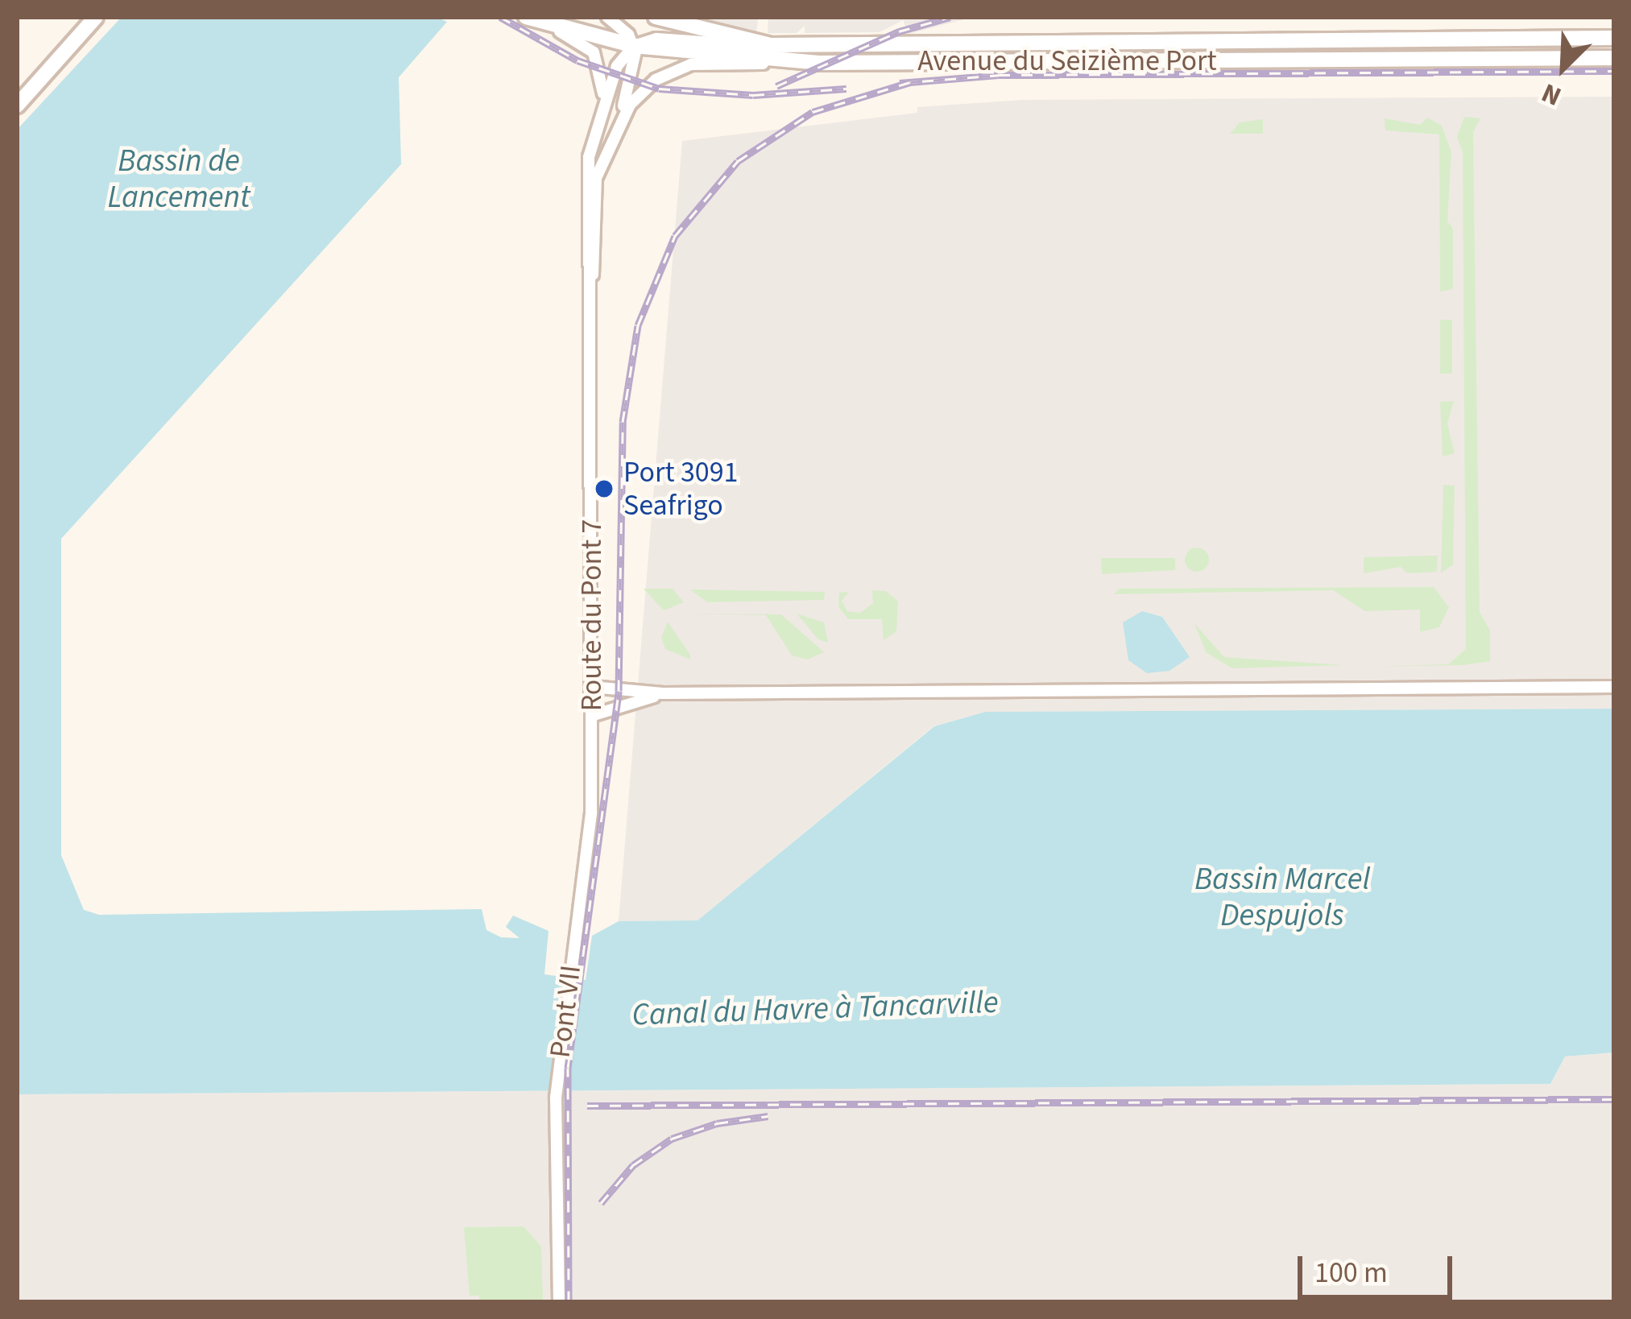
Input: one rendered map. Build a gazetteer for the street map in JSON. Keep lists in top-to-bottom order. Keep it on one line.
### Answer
{"streets":{"main road":["Avenue du Seizième Port"],"street":["Route du Pont 7","Pont VII"]},"crossings":[["Route du Pont 7","Pont VII"]],"water":["Bassin de Lancement","Bassin Marcel Despujols","Canal du Havre à Tancarville"],"places":["Port 3091 Seafrigo"],"scale_bar":"100 m","north":"bottom left"}
